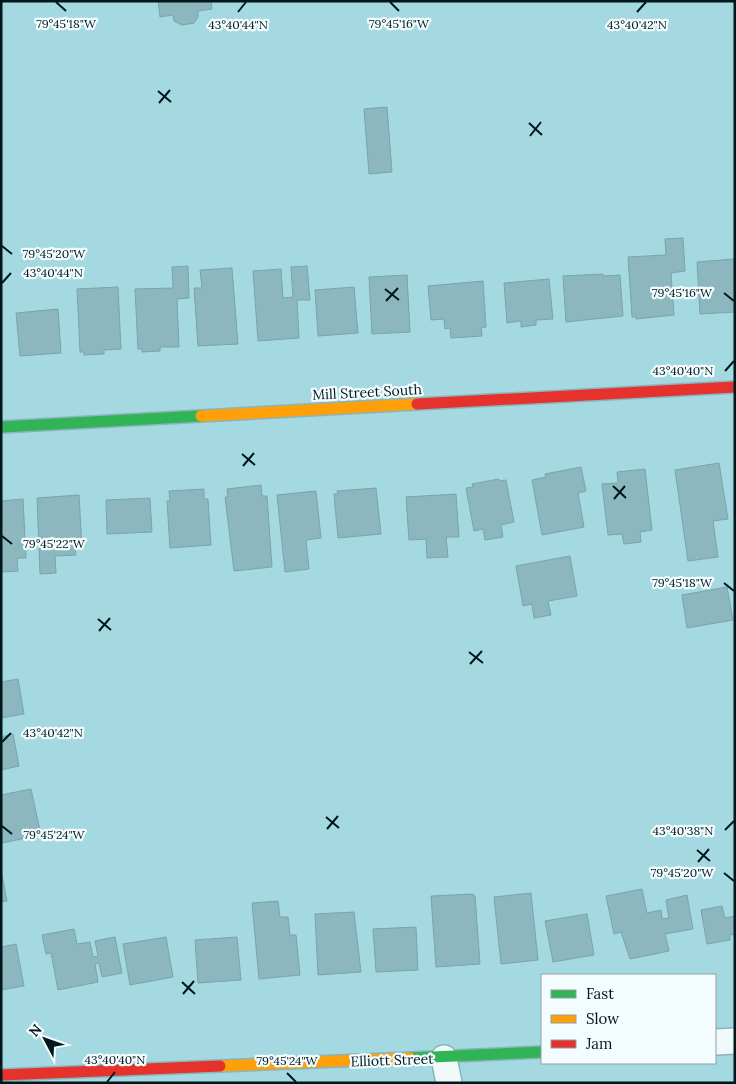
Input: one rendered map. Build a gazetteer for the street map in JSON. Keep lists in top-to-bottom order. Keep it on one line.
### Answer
{"streets":{"street":["Mill Street South","Elliott Street"]},"legend":["Fast","Slow","Jam"],"north":"top left","coordinates":["79°45'18\"W","79°45'16\"W","43°40'44\"N","43°40'42\"N","79°45'20\"W","43°40'40\"N","79°45'22\"W","43°40'38\"N","79°45'24\"W"]}
